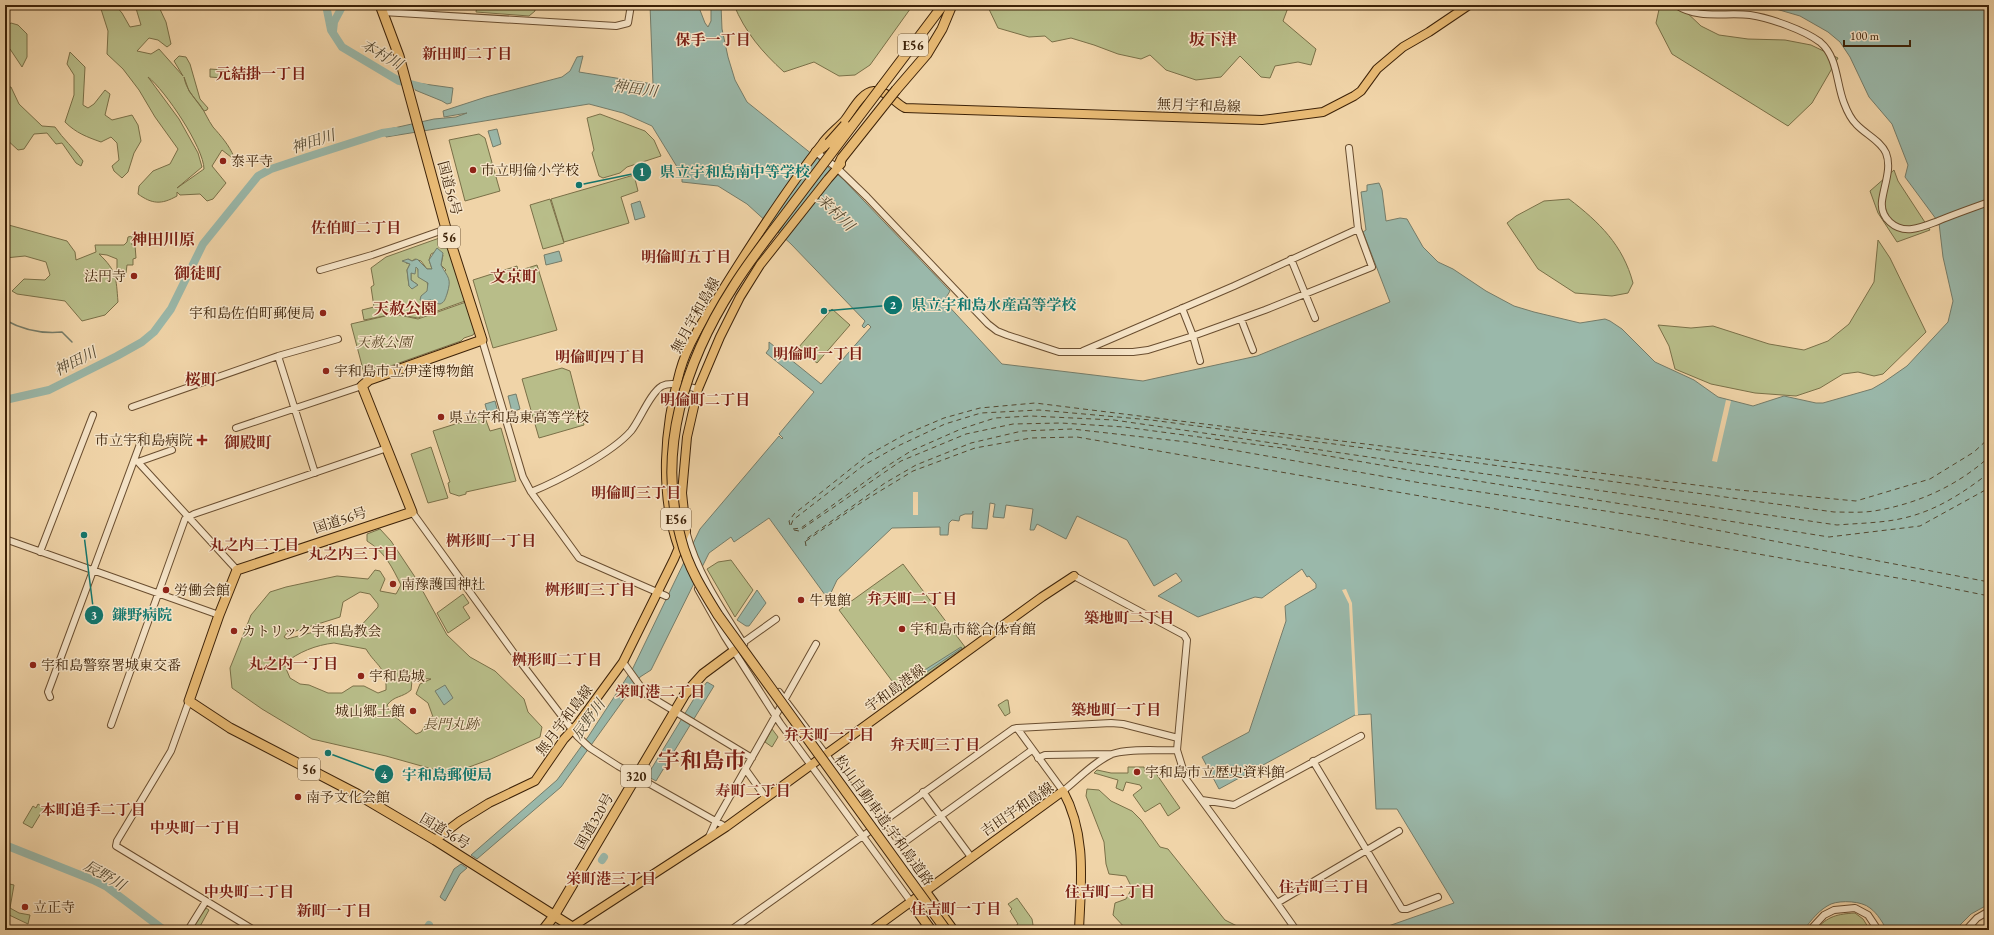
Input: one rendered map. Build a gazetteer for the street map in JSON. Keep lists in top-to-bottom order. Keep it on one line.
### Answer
{"streets":{"highway":["E56","国道56号","56","320","松山自動車道;宇和島道路","国道320号"],"main road":["無月宇和島線","宇和島港線","吉田宇和島線"]},"crossings":[["無月宇和島線","国道56号"],["国道56号","宇和島港線"],["国道56号","国道320号"]],"districts":["保手一丁目","坂下津","新田町二丁目","元結掛一丁目","佐伯町二丁目","神田川原","明倫町五丁目","御徒町","文京町","天赦公園","明倫町一丁目","明倫町四丁目","桜町","明倫町二丁目","御殿町","明倫町三丁目","桝形町一丁目","丸之内二丁目","丸之内三丁目","桝形町三丁目","弁天町二丁目","築地町二丁目","桝形町二丁目","丸之内一丁目","栄町港二丁目","築地町一丁目","弁天町一丁目","弁天町三丁目","宇和島市","寿町二丁目","本町追手二丁目","中央町一丁目","栄町港三丁目","住吉町三丁目","中央町二丁目","住吉町二丁目","住吉町一丁目","新町一丁目"],"water":["本村川","神田川","来村川","辰野川"],"parks":["天赦公園","長門丸跡"],"places":{"other":["泰平寺","市立明倫小学校","県立宇和島南中等学校","法円寺","県立宇和島水産高等学校","宇和島佐伯町郵便局","宇和島市立伊達博物館","県立宇和島東高等学校","鎌野病院","南豫護国神社","労働会館","牛鬼館","宇和島市総合体育館","カトリック宇和島教会","宇和島警察署城東交番","宇和島城","城山郷土館","宇和島郵便局","宇和島市立歴史資料館","南予文化会館","立正寺"],"health":["市立宇和島病院"]},"scale_bar":"100 m"}
